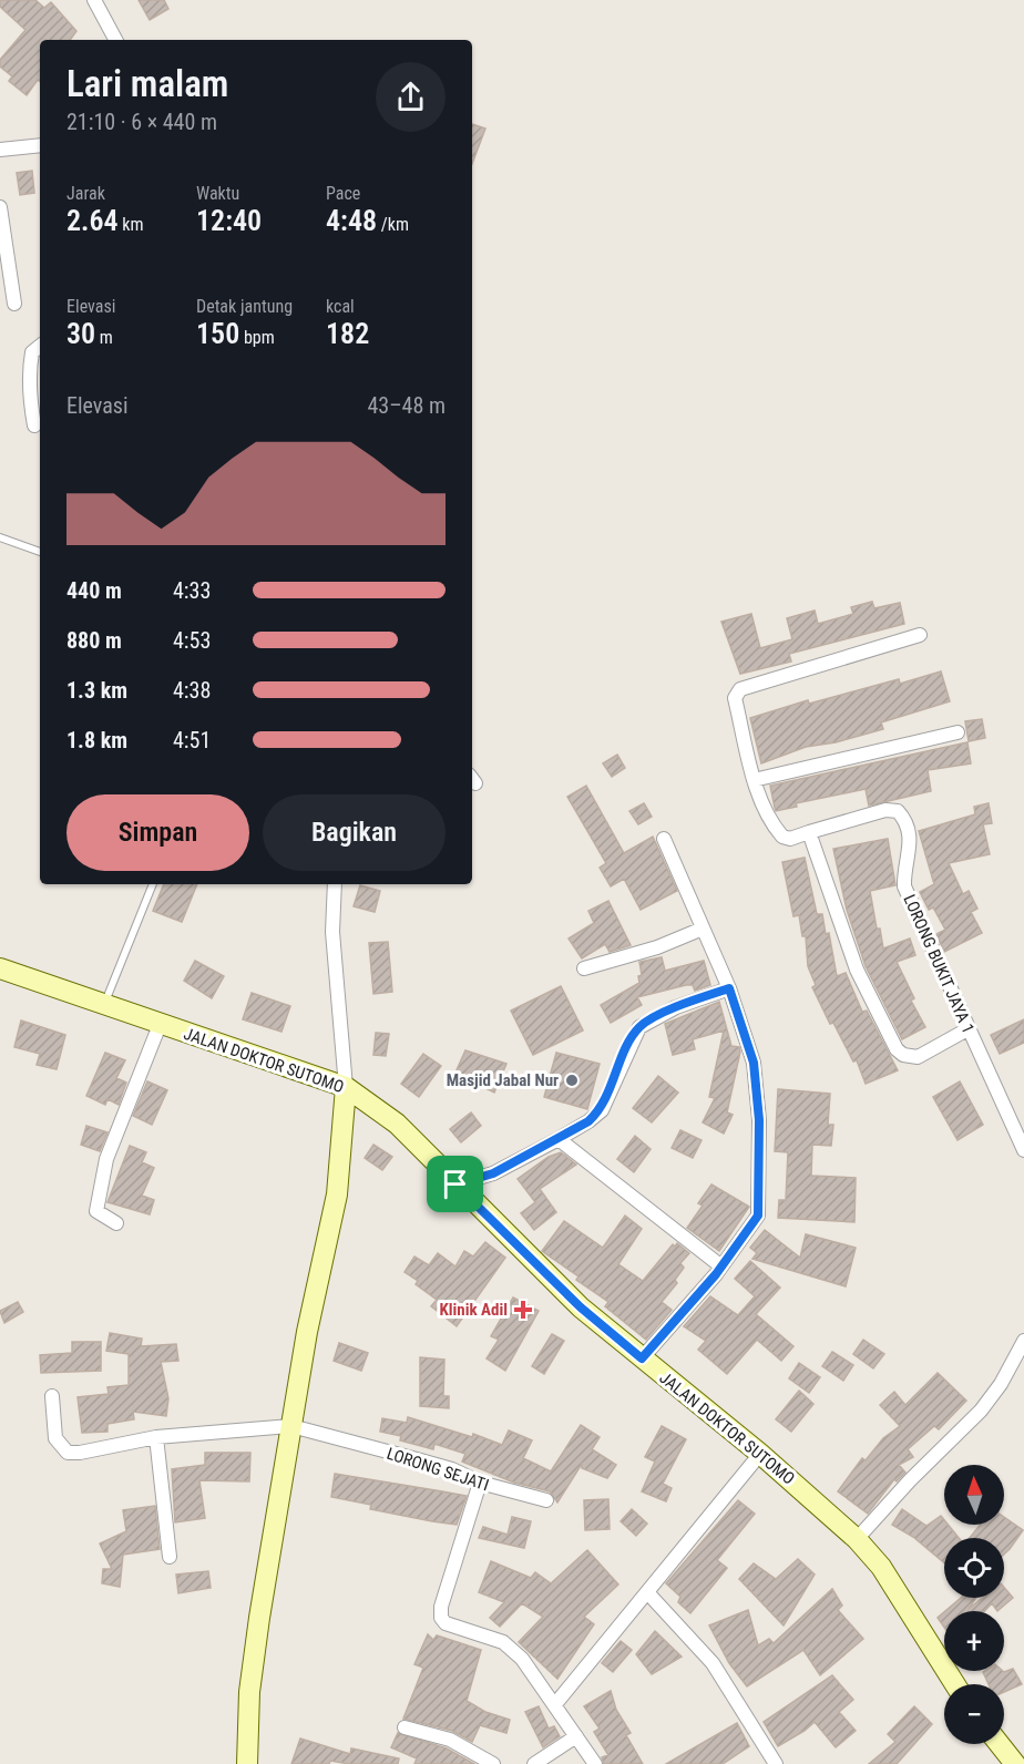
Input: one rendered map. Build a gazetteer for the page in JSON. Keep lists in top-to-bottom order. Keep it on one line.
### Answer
{"streets":{"street":["LORONG BUKIT JAYA 1","JALAN DOKTOR SUTOMO","LORONG SEJATI"]},"places":{"other":["Masjid Jabal Nur"],"health":["Klinik Adil"]},"north":"top","page":{"heading":["Lari malam","21:10 · 6 × 440 m"],"stats":[["Jarak","2.64 km"],["Waktu","12:40"],["Pace","4:48 /km"],["Elevasi","30 m"],["Detak jantung","150 bpm"],["kcal","182"]],"chart":["Elevasi","43–48 m"],"list":[{"name":"440 m","note":"4:33"},{"name":"880 m","note":"4:53"},{"name":"1.3 km","note":"4:38"},{"name":"1.8 km","note":"4:51"}],"buttons":["Simpan","Bagikan"],"map_buttons":["+","−"]}}
